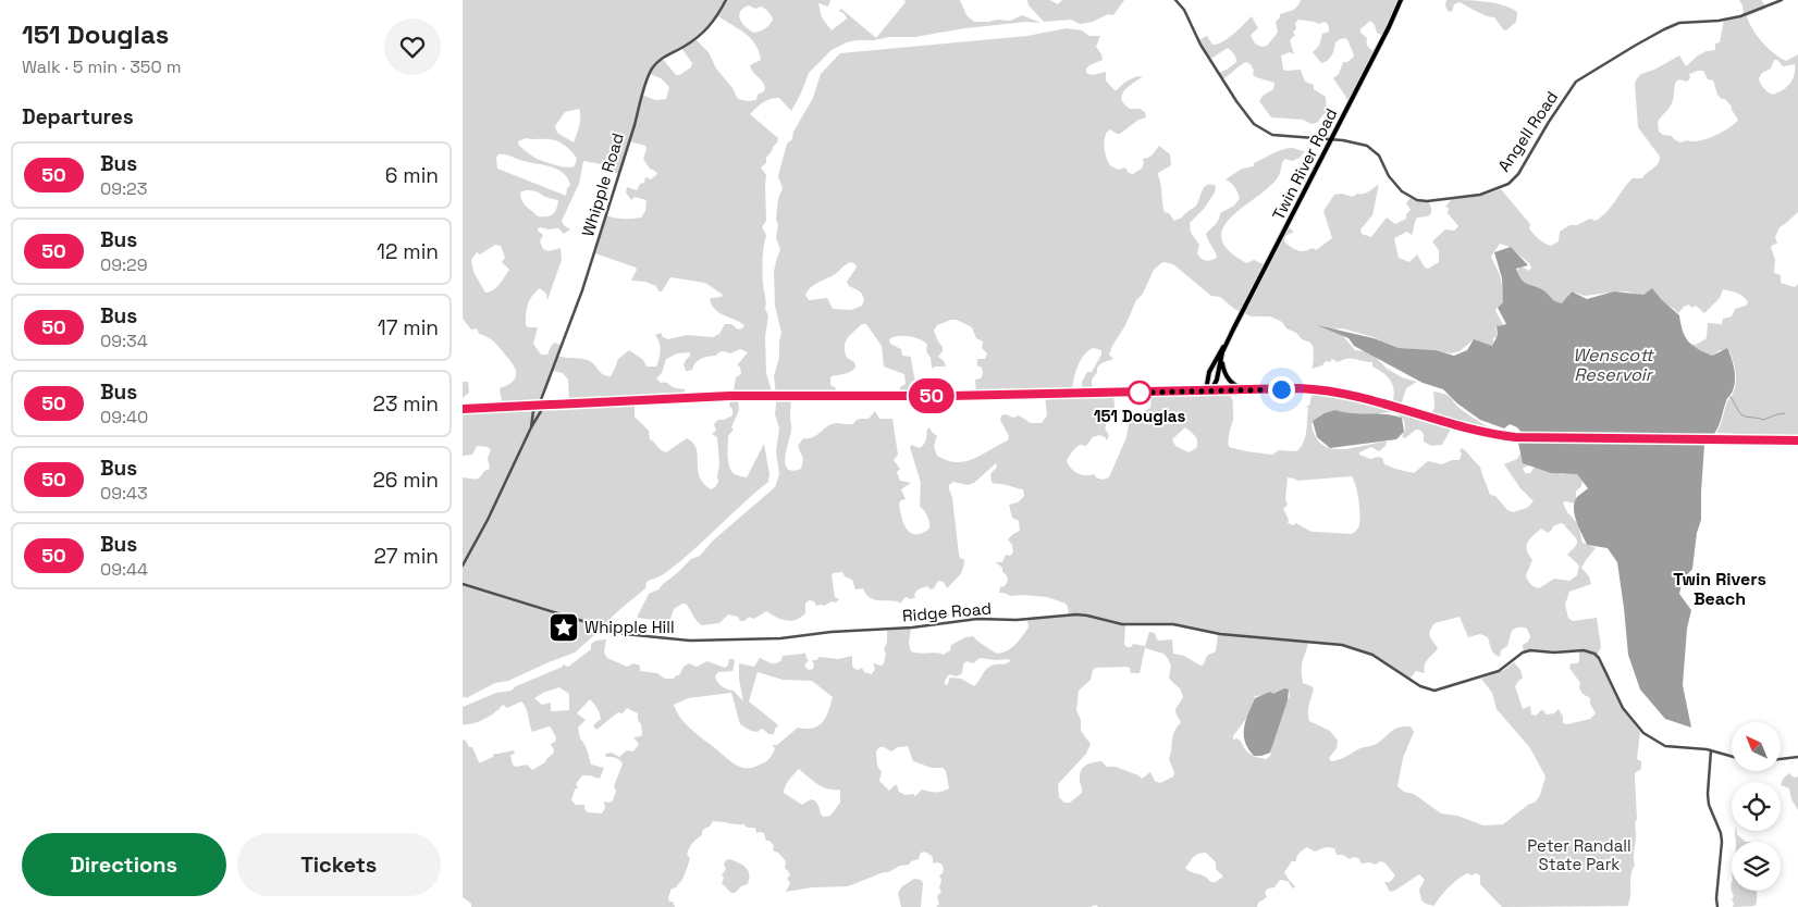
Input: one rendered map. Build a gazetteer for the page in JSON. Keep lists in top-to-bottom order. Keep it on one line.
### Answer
{"streets":{"main road":["Twin River Road"],"street":["Angell Road","Whipple Road","Ridge Road"]},"crossings":[["Angell Road","Twin River Road"]],"districts":["Twin Rivers Beach"],"water":["Wenscott Reservoir"],"parks":["Peter Randall State Park"],"places":{"other":["151 Douglas"],"place":["Whipple Hill"]},"lines":["bus line 50"],"north":"top left","page":{"heading":[["151 Douglas","Walk · 5 min · 350 m"],"Departures"],"on_map":"50","list":[{"mark":"50","name":"Bus","note":"09:23","value":"6 min"},{"mark":"50","name":"Bus","note":"09:29","value":"12 min"},{"mark":"50","name":"Bus","note":"09:34","value":"17 min"},{"mark":"50","name":"Bus","note":"09:40","value":"23 min"},{"mark":"50","name":"Bus","note":"09:43","value":"26 min"},{"mark":"50","name":"Bus","note":"09:44","value":"27 min"}],"buttons":["Directions","Tickets"]}}
